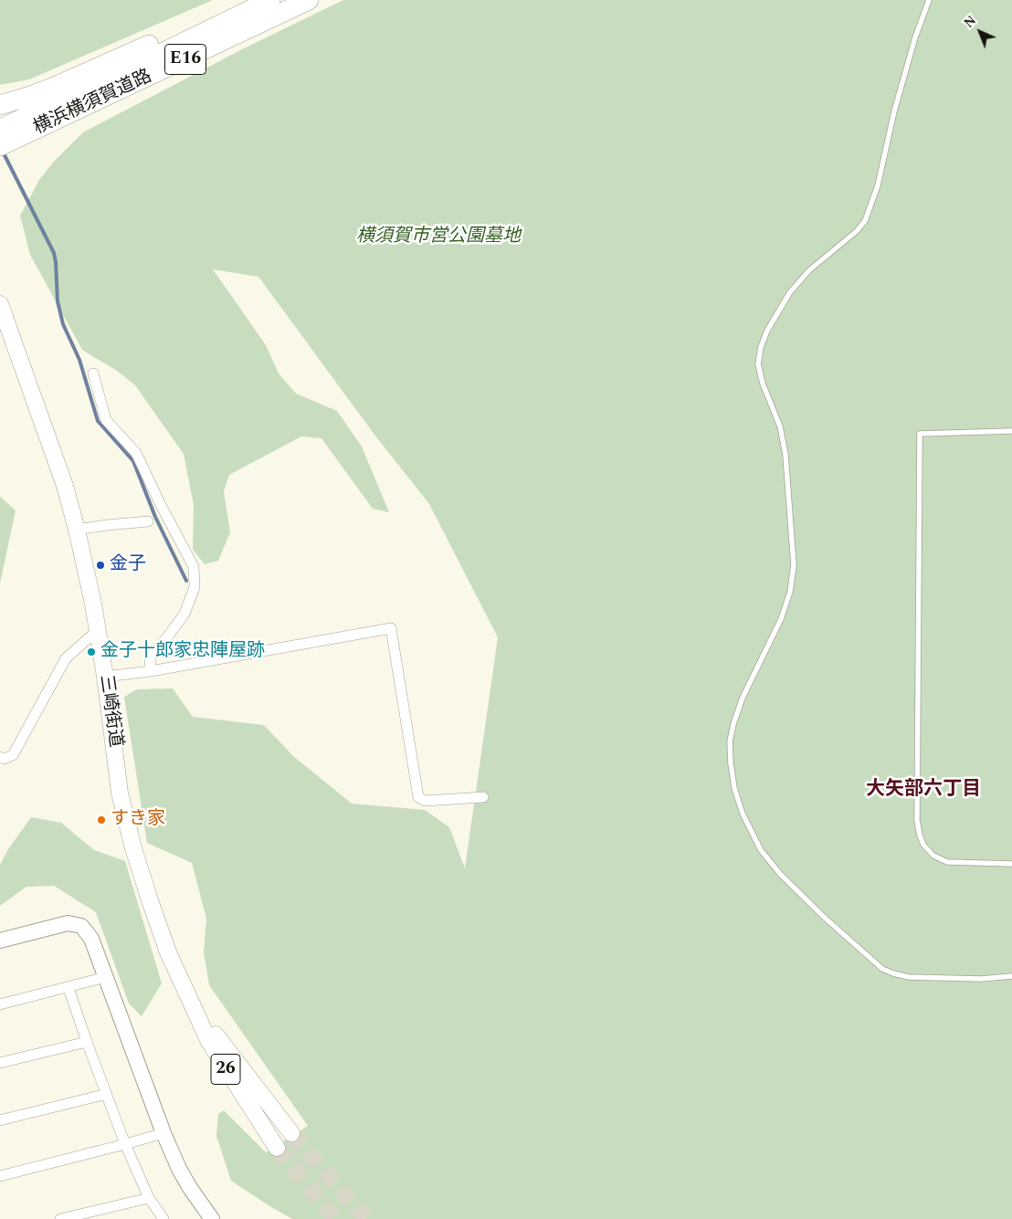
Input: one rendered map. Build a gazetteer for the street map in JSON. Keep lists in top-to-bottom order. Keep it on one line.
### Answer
{"streets":{"highway":["E16","横浜横須賀道路"],"main road":["三崎街道","26"]},"districts":["大矢部六丁目"],"parks":["横須賀市営公園墓地"],"places":["金子","金子十郎家忠陣屋跡","すき家"],"north":"top left"}
